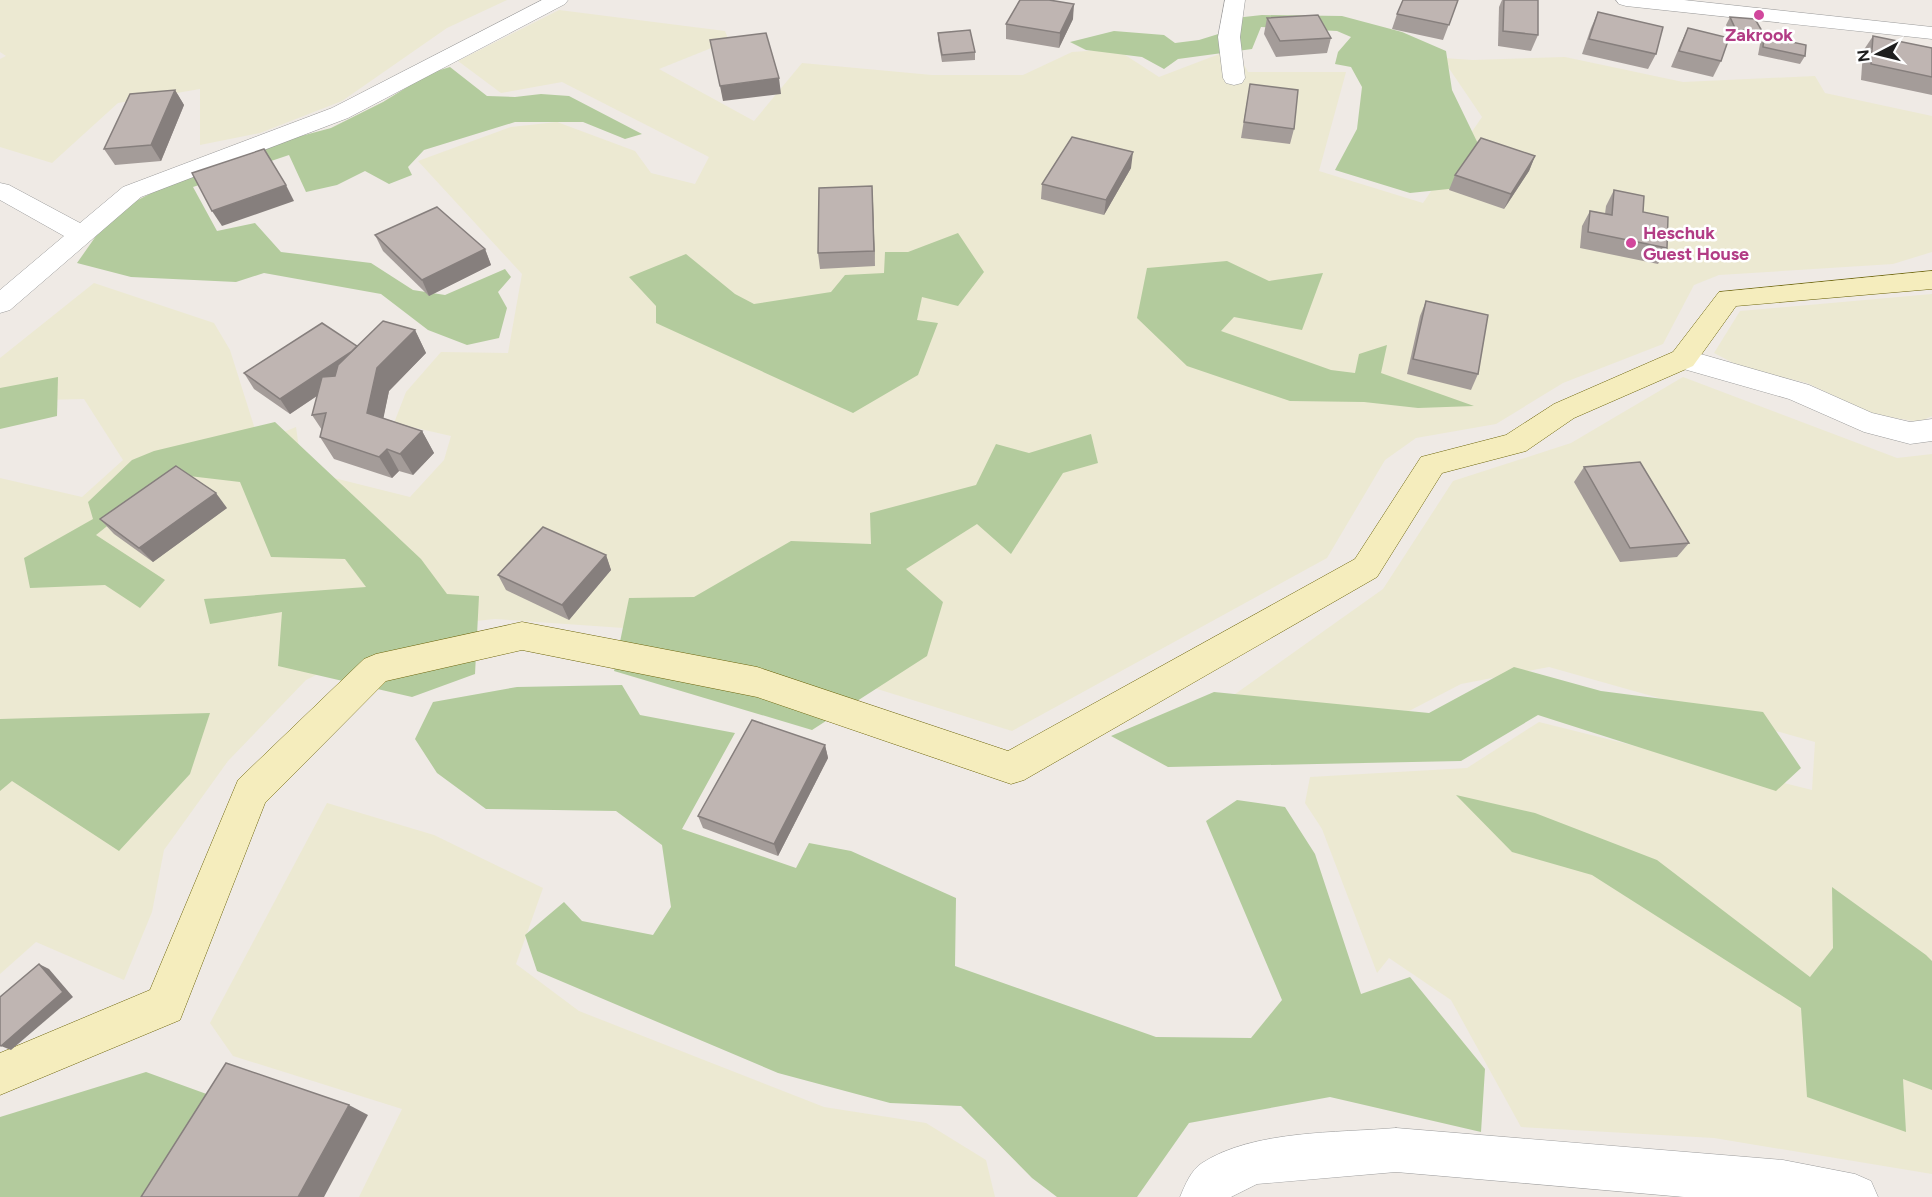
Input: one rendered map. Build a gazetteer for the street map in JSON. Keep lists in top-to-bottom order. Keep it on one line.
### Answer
{"places":["Zakrook","Heschuk Guest House"],"north":"left"}
